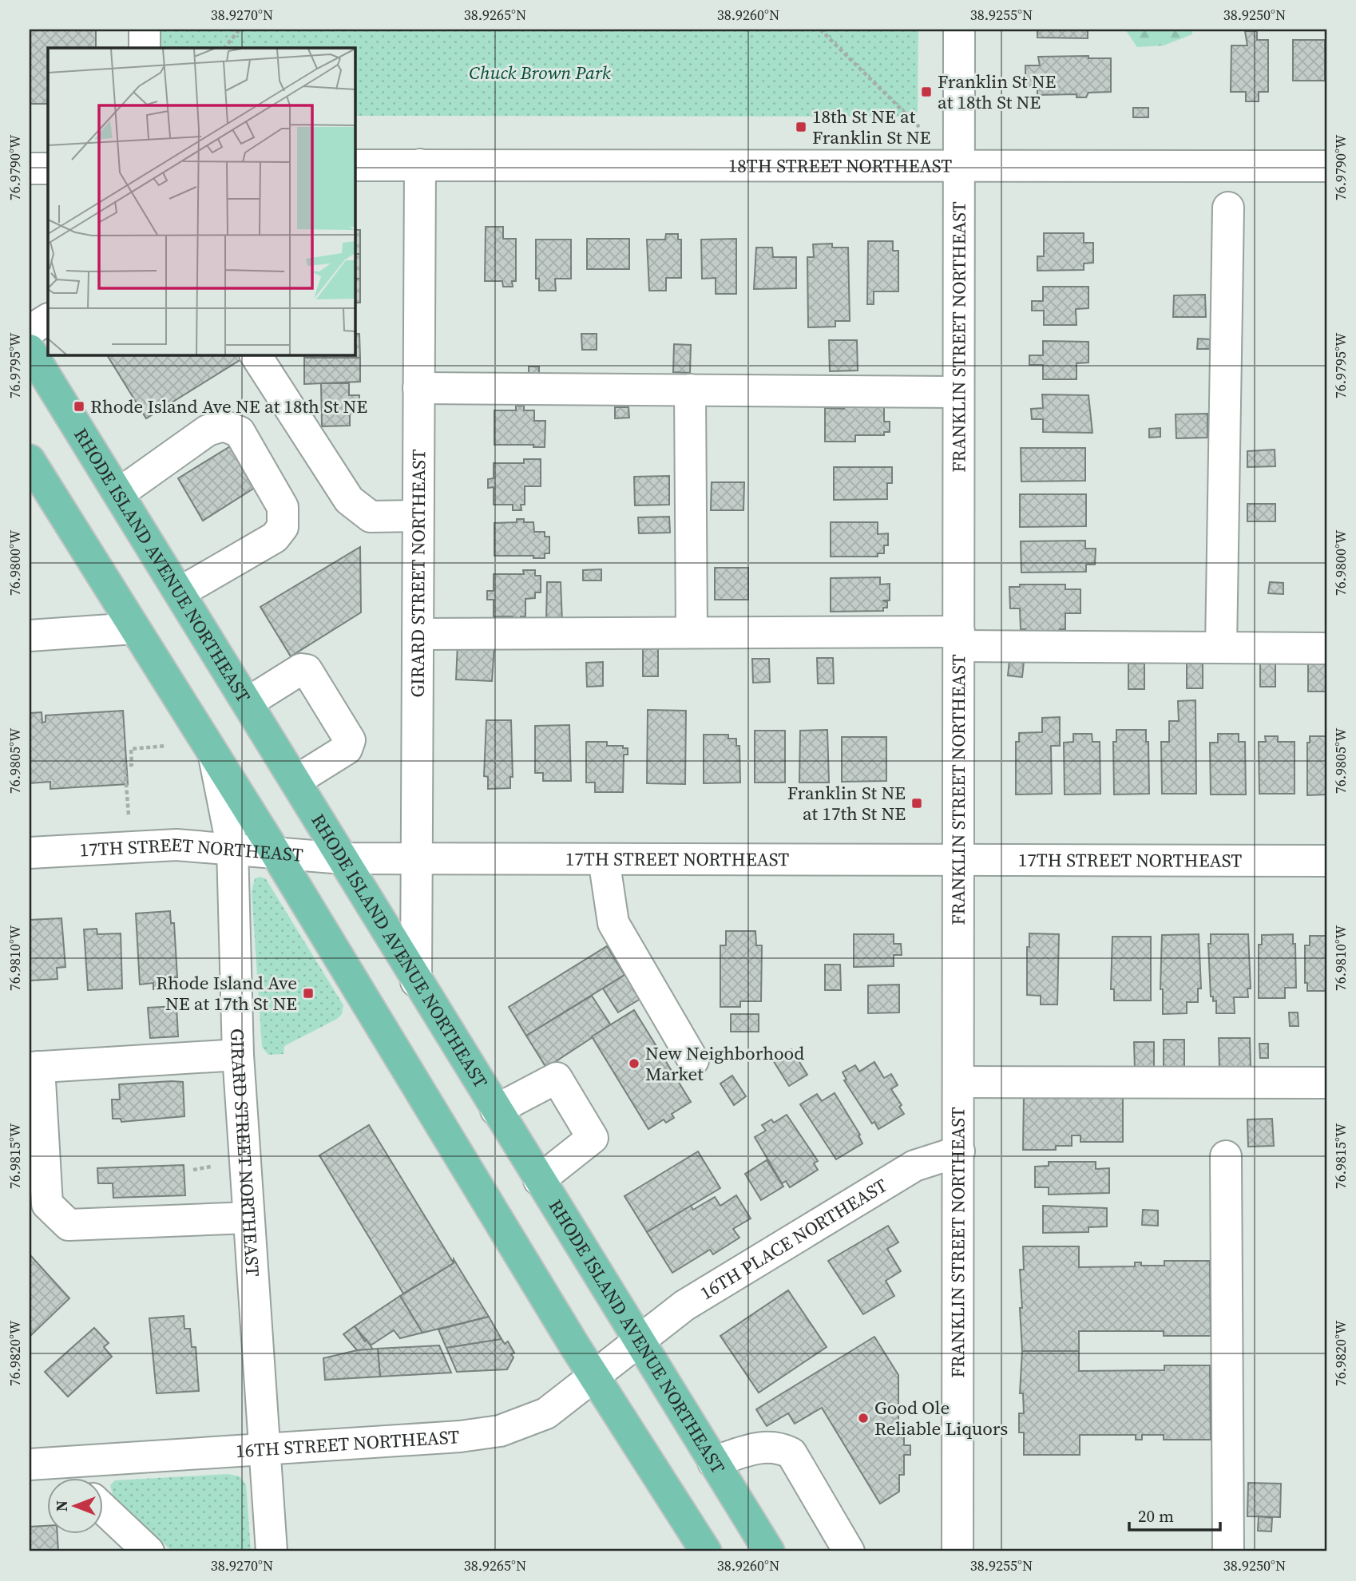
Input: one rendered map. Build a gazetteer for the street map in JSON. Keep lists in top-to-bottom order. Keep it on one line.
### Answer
{"streets":{"main road":["RHODE ISLAND AVENUE NORTHEAST"],"street":["18TH STREET NORTHEAST","FRANKLIN STREET NORTHEAST","GIRARD STREET NORTHEAST","17TH STREET NORTHEAST","16TH PLACE NORTHEAST","16TH STREET NORTHEAST"]},"crossings":[["18TH STREET NORTHEAST","FRANKLIN STREET NORTHEAST"],["18TH STREET NORTHEAST","GIRARD STREET NORTHEAST"],["FRANKLIN STREET NORTHEAST","17TH STREET NORTHEAST"],["FRANKLIN STREET NORTHEAST","16TH PLACE NORTHEAST"],["RHODE ISLAND AVENUE NORTHEAST","GIRARD STREET NORTHEAST"],["RHODE ISLAND AVENUE NORTHEAST","17TH STREET NORTHEAST"],["RHODE ISLAND AVENUE NORTHEAST","16TH PLACE NORTHEAST"],["RHODE ISLAND AVENUE NORTHEAST","16TH STREET NORTHEAST"],["GIRARD STREET NORTHEAST","17TH STREET NORTHEAST"],["GIRARD STREET NORTHEAST","16TH STREET NORTHEAST"],["16TH PLACE NORTHEAST","16TH STREET NORTHEAST"]],"parks":["Chuck Brown Park"],"places":{"transit":["Franklin St NE at 18th St NE","18th St NE at Franklin St NE","Rhode Island Ave NE at 18th St NE","Franklin St NE at 17th St NE","Rhode Island Ave NE at 17th St NE"],"other":["New Neighborhood Market","Good Ole Reliable Liquors"]},"scale_bar":"20 m","north":"left","coordinates":["38.9270°N","38.9265°N","38.9260°N","38.9255°N","38.9250°N","76.9790°W","76.9795°W","76.9800°W","76.9805°W","76.9810°W","76.9815°W","76.9820°W"]}
